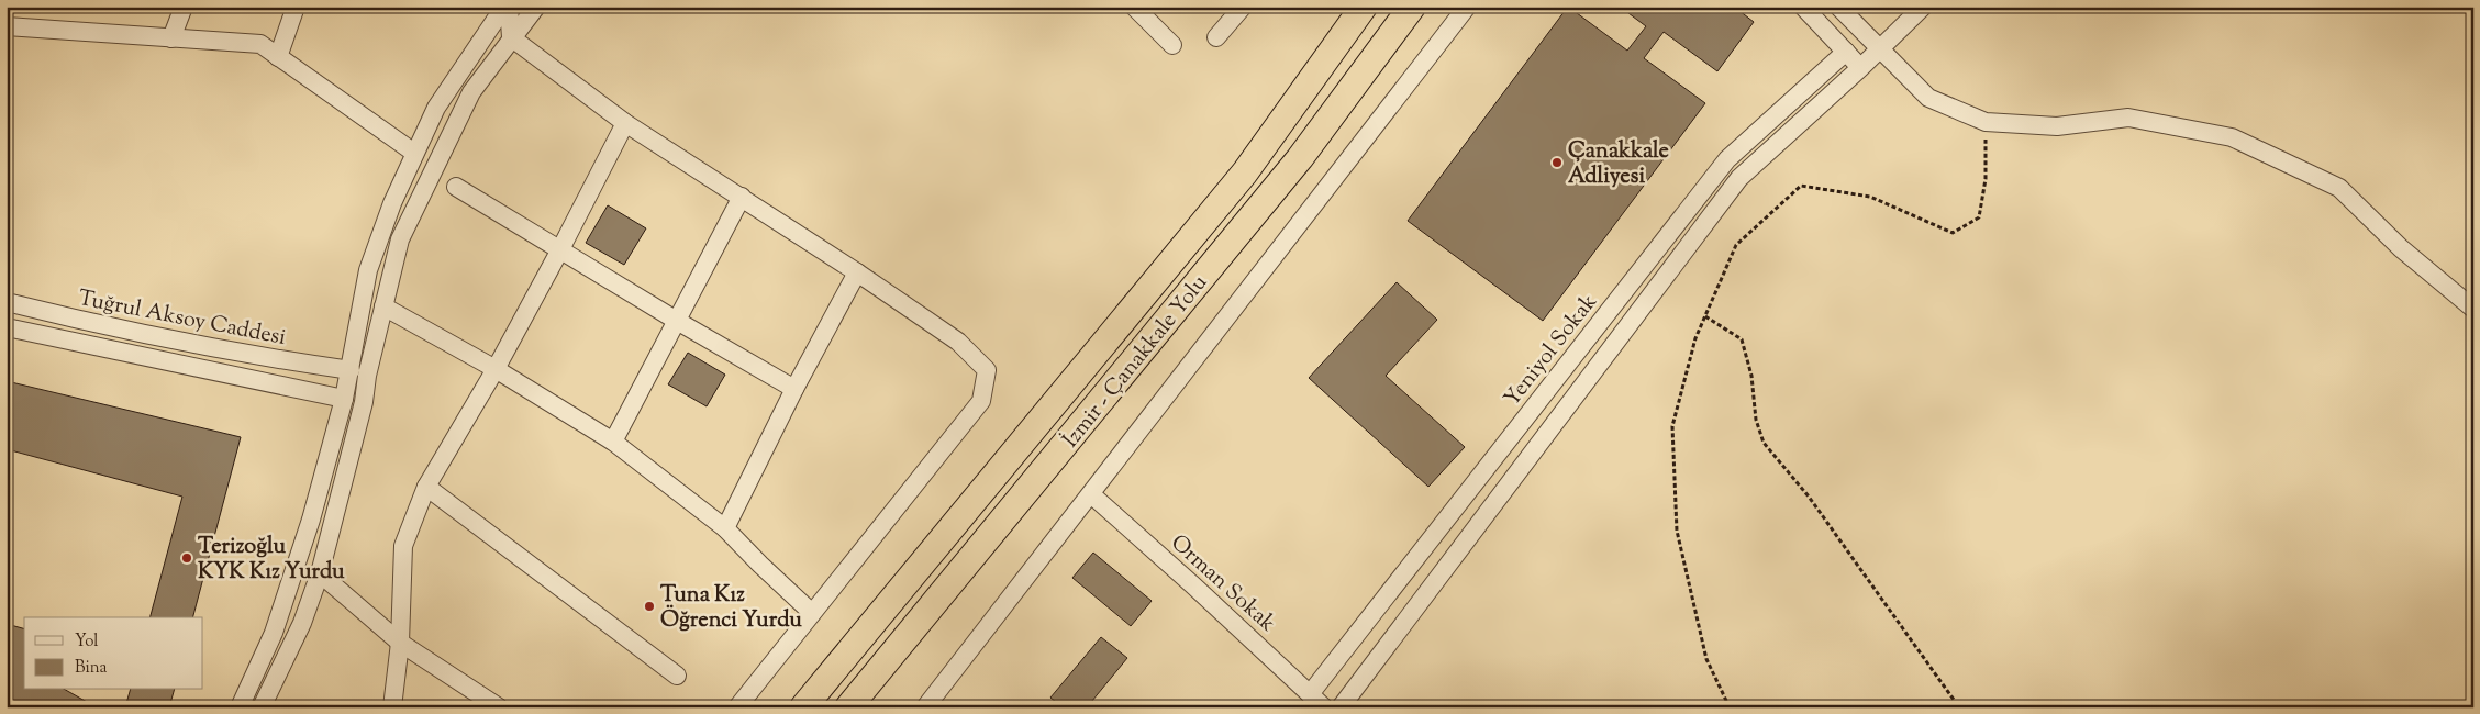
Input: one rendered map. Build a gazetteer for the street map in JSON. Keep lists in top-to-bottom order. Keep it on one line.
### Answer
{"streets":{"highway":["İzmir - Çanakkale Yolu"],"street":["Tuğrul Aksoy Caddesi","Yeniyol Sokak","Orman Sokak"]},"crossings":[["Yeniyol Sokak","Orman Sokak"]],"places":["Çanakkale Adliyesi","Terizoğlu KYK Kız Yurdu","Tuna Kız Öğrenci Yurdu"],"legend":["Yol","Bina"]}
